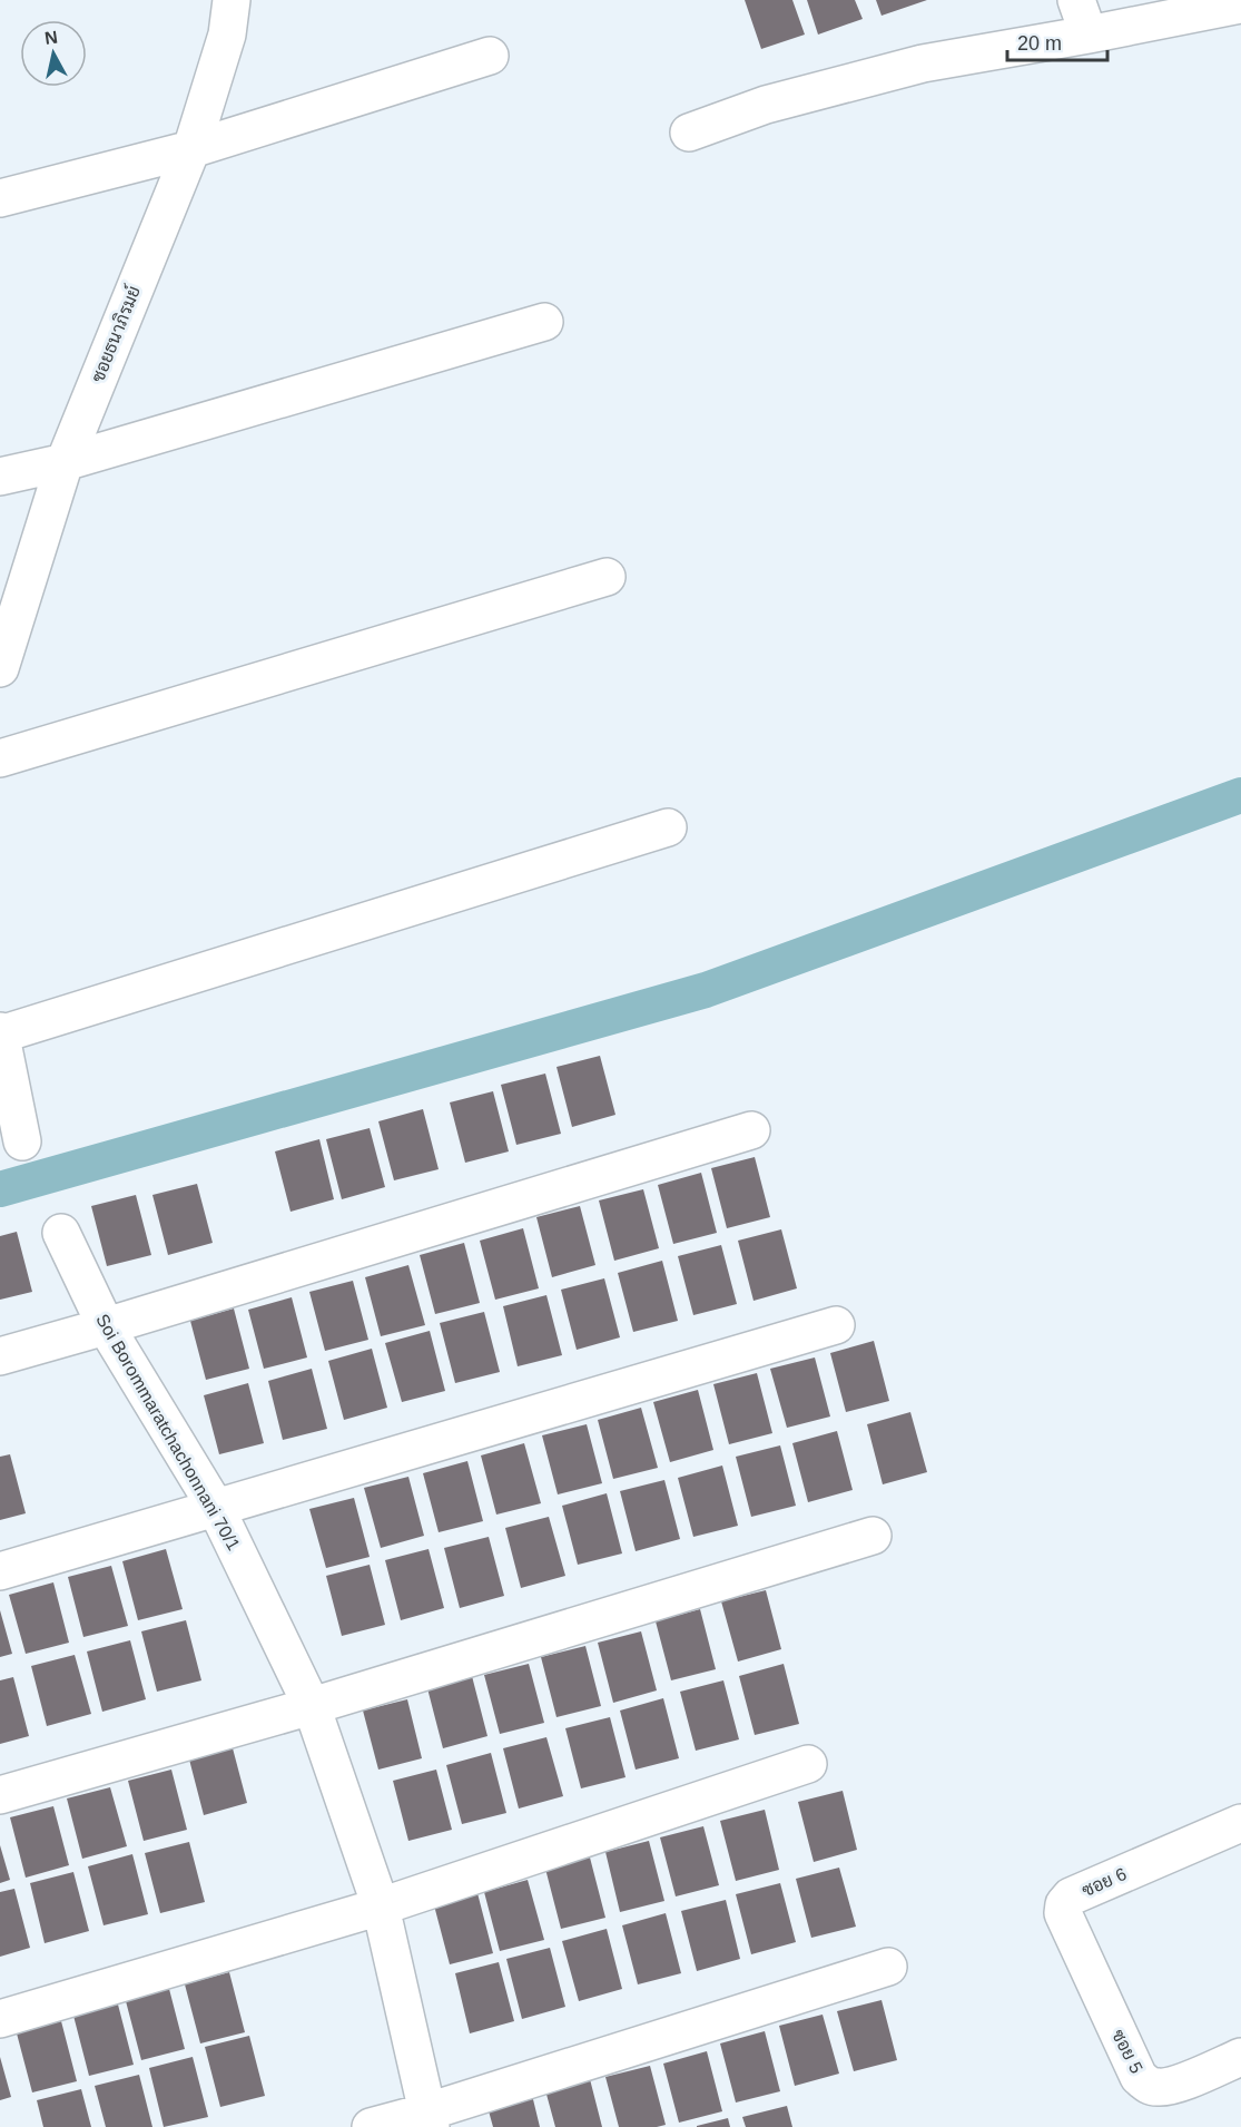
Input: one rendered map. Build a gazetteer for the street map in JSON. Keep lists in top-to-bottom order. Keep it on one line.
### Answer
{"streets":{"street":["ซอยธนาภิรมย์","Soi Borommaratchachonnani 70/1","ซอย 6","ซอย 5"]},"crossings":[["ซอย 6","ซอย 5"]],"scale_bar":"20 m","north":"top"}
